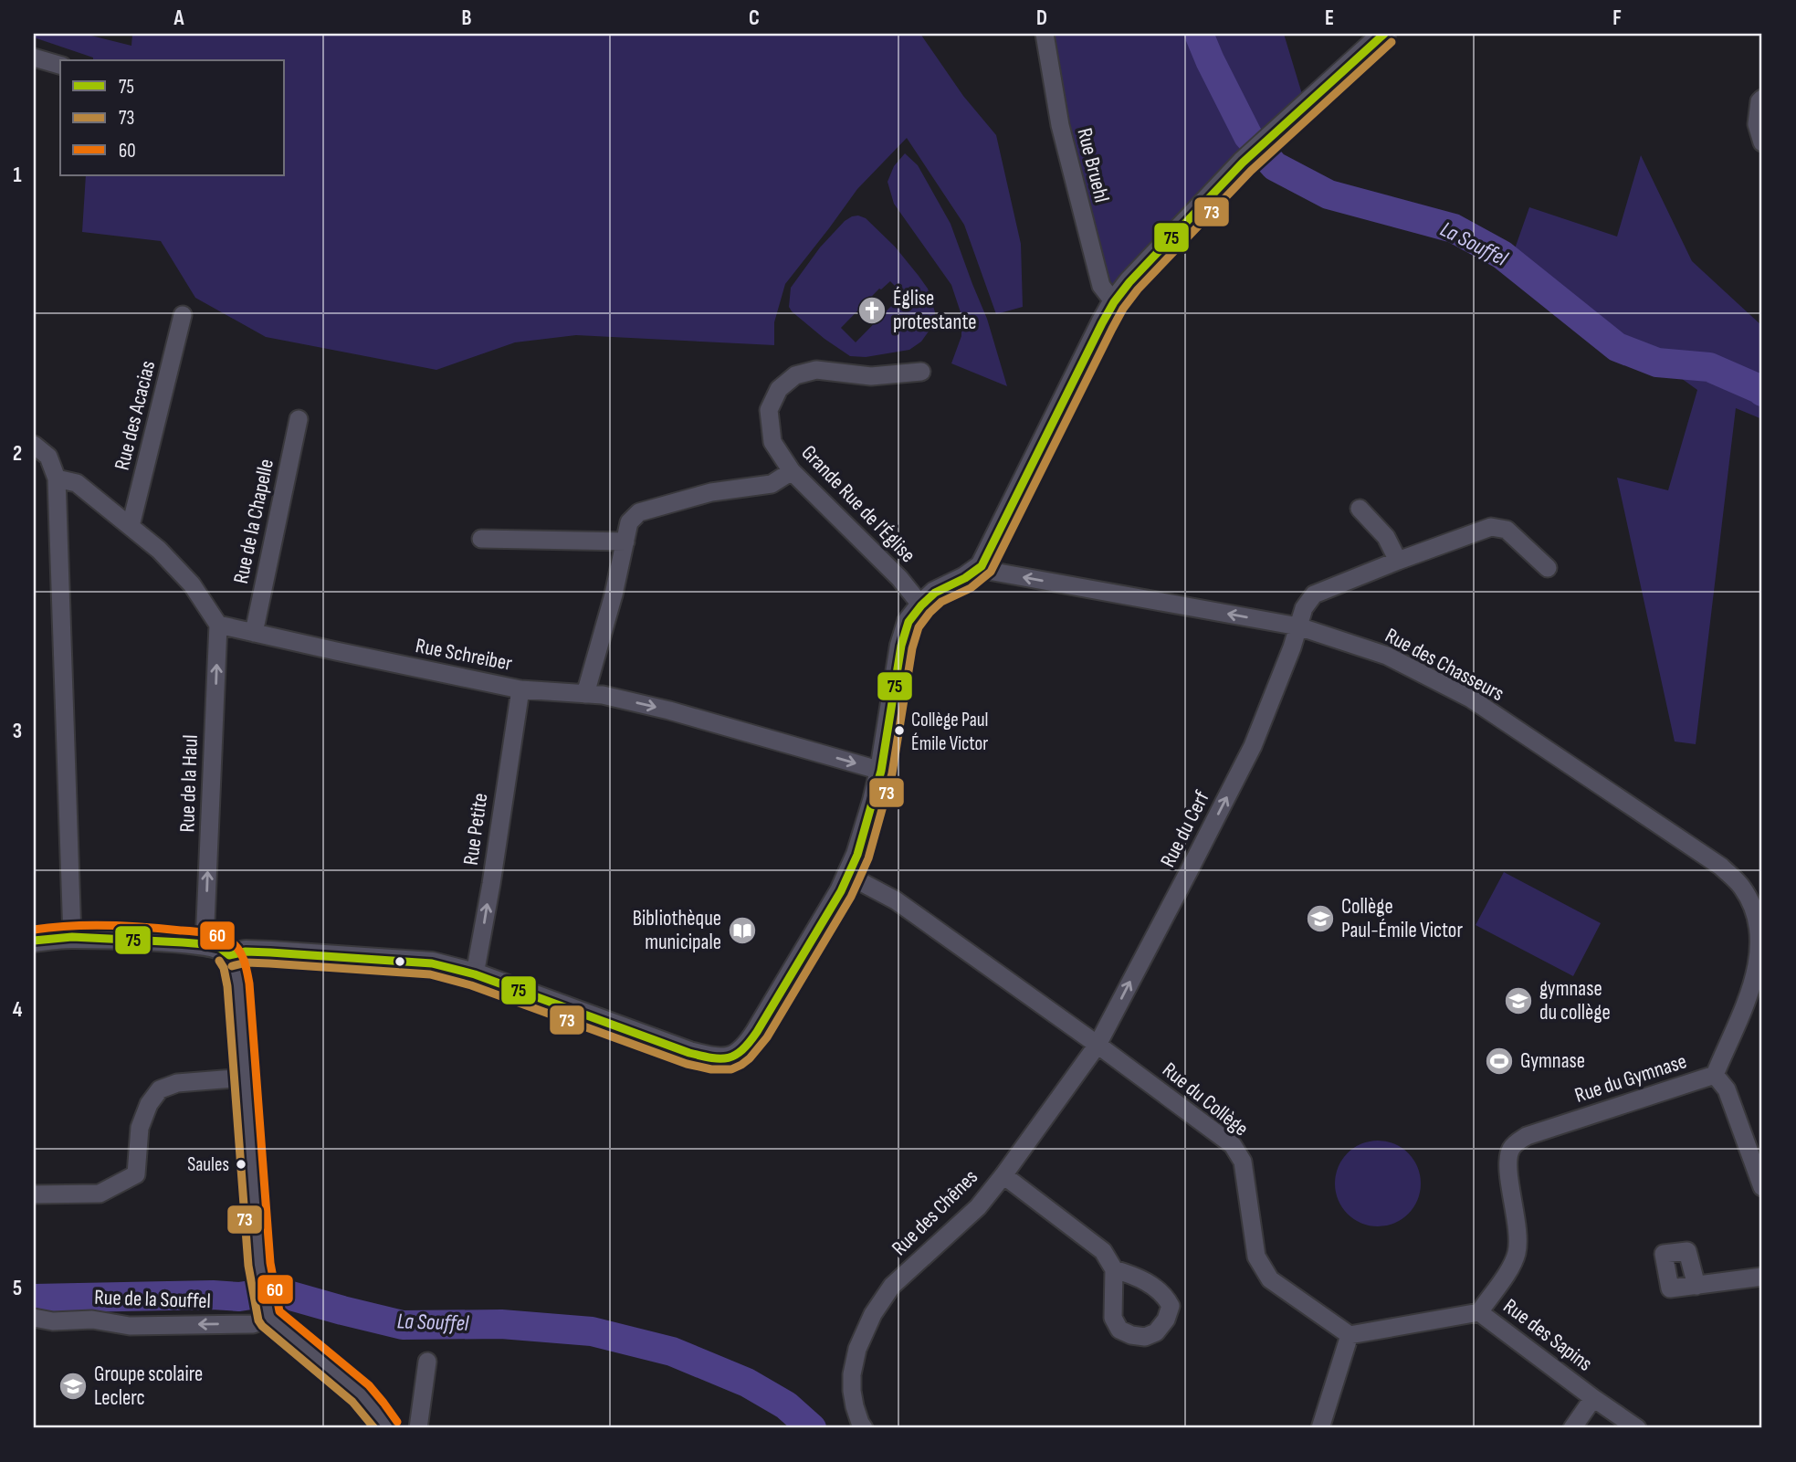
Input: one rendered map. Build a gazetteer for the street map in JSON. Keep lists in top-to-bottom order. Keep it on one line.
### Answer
{"streets":{"street":["Rue Bruehl","Rue des Acacias","Grande Rue de l'Église","Rue de la Chapelle","Rue Schreiber","Rue des Chasseurs","Rue de la Haul","Rue Petite","Rue du Cerf","Rue du Gymnase","Rue du Collège","Rue des Chênes","Rue de la Souffel","Rue des Sapins"]},"crossings":[["Rue de la Chapelle","Rue Schreiber"],["Rue Schreiber","Rue de la Haul"],["Rue Schreiber","Rue Petite"],["Rue des Chasseurs","Rue du Cerf"],["Rue des Chasseurs","Rue du Gymnase"],["Rue du Cerf","Rue du Collège"],["Rue du Cerf","Rue des Chênes"],["Rue du Gymnase","Rue des Sapins"],["Rue du Collège","Rue des Chênes"]],"one_way":["Rue Schreiber","Rue des Chasseurs","Rue Petite","Rue du Cerf","Rue de la Souffel"],"water":["La Souffel"],"places":{"church":["Église protestante"],"other":["Collège Paul Émile Victor","Saules"],"school or university":["Collège Paul-Émile Victor","gymnase du collège","Groupe scolaire Leclerc"],"library":["Bibliothèque municipale"],"sports":["Gymnase"]},"lines":["transit line 75","transit line 73","transit line 60"],"legend":["75","73","60"],"grid":{"columns":["A","B","C","D","E","F"],"rows":["1","2","3","4","5"]}}
